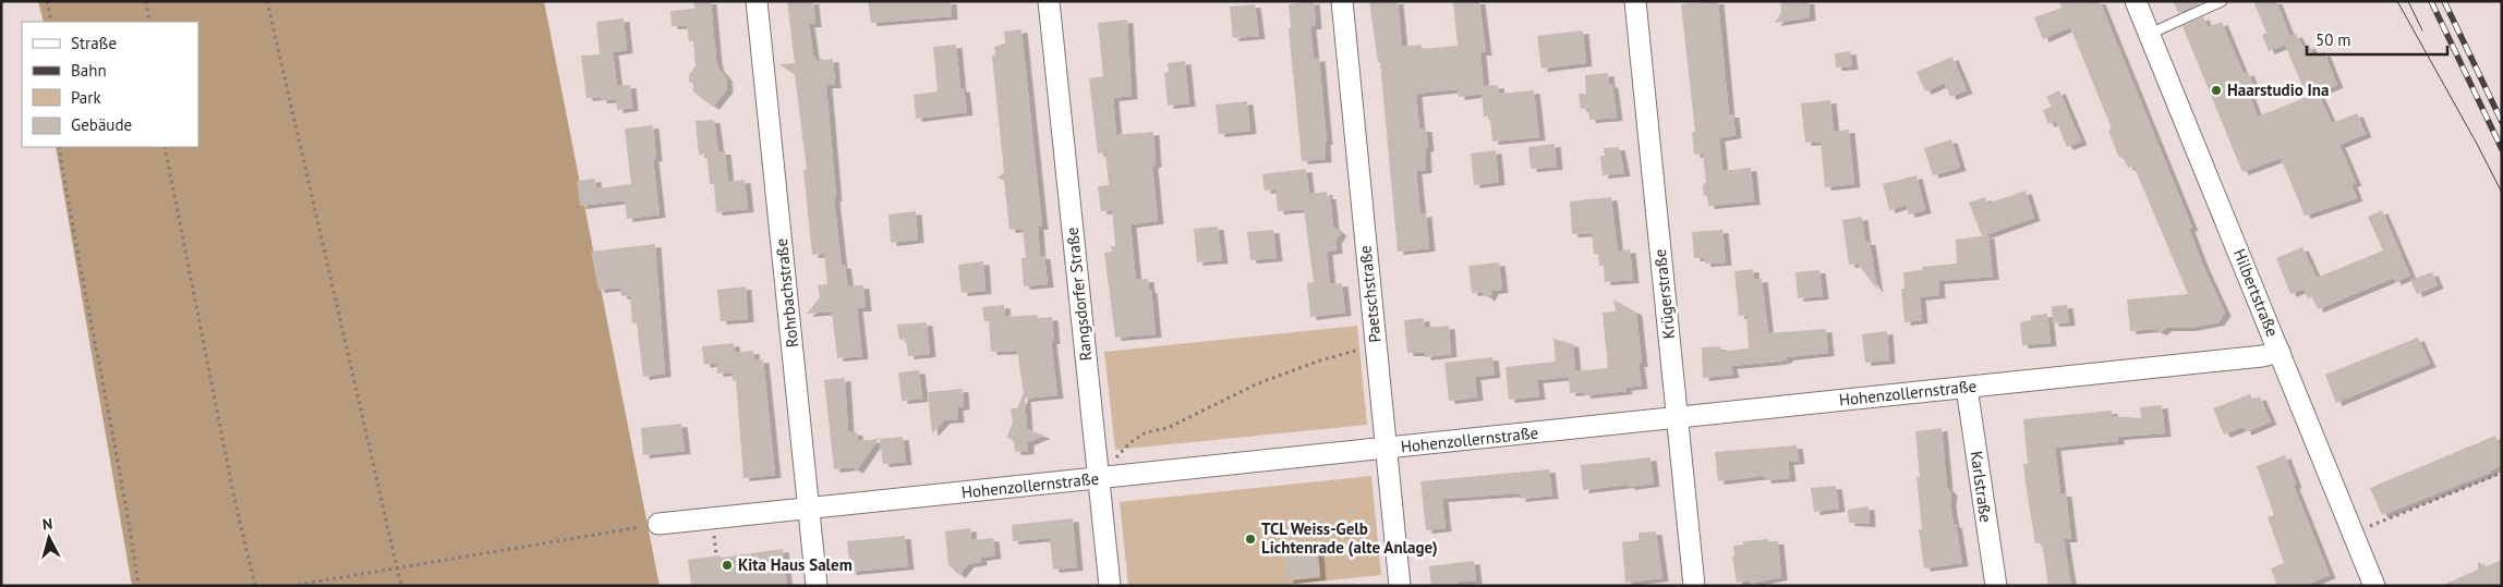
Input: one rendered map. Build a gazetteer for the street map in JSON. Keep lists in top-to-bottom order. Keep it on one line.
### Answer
{"streets":{"street":["Rohrbachstraße","Hilbertstraße","Rangsdorfer Straße","Paetschstraße","Krügerstraße","Hohenzollernstraße","Karlstraße"]},"crossings":[["Rohrbachstraße","Hohenzollernstraße"],["Hilbertstraße","Hohenzollernstraße"],["Rangsdorfer Straße","Hohenzollernstraße"],["Paetschstraße","Hohenzollernstraße"],["Krügerstraße","Hohenzollernstraße"],["Hohenzollernstraße","Karlstraße"]],"places":["Haarstudio Ina","TCL Weiss-Gelb Lichtenrade (alte Anlage)","Kita Haus Salem"],"legend":["Straße","Bahn","Park","Gebäude"],"scale_bar":"50 m","north":"top"}
